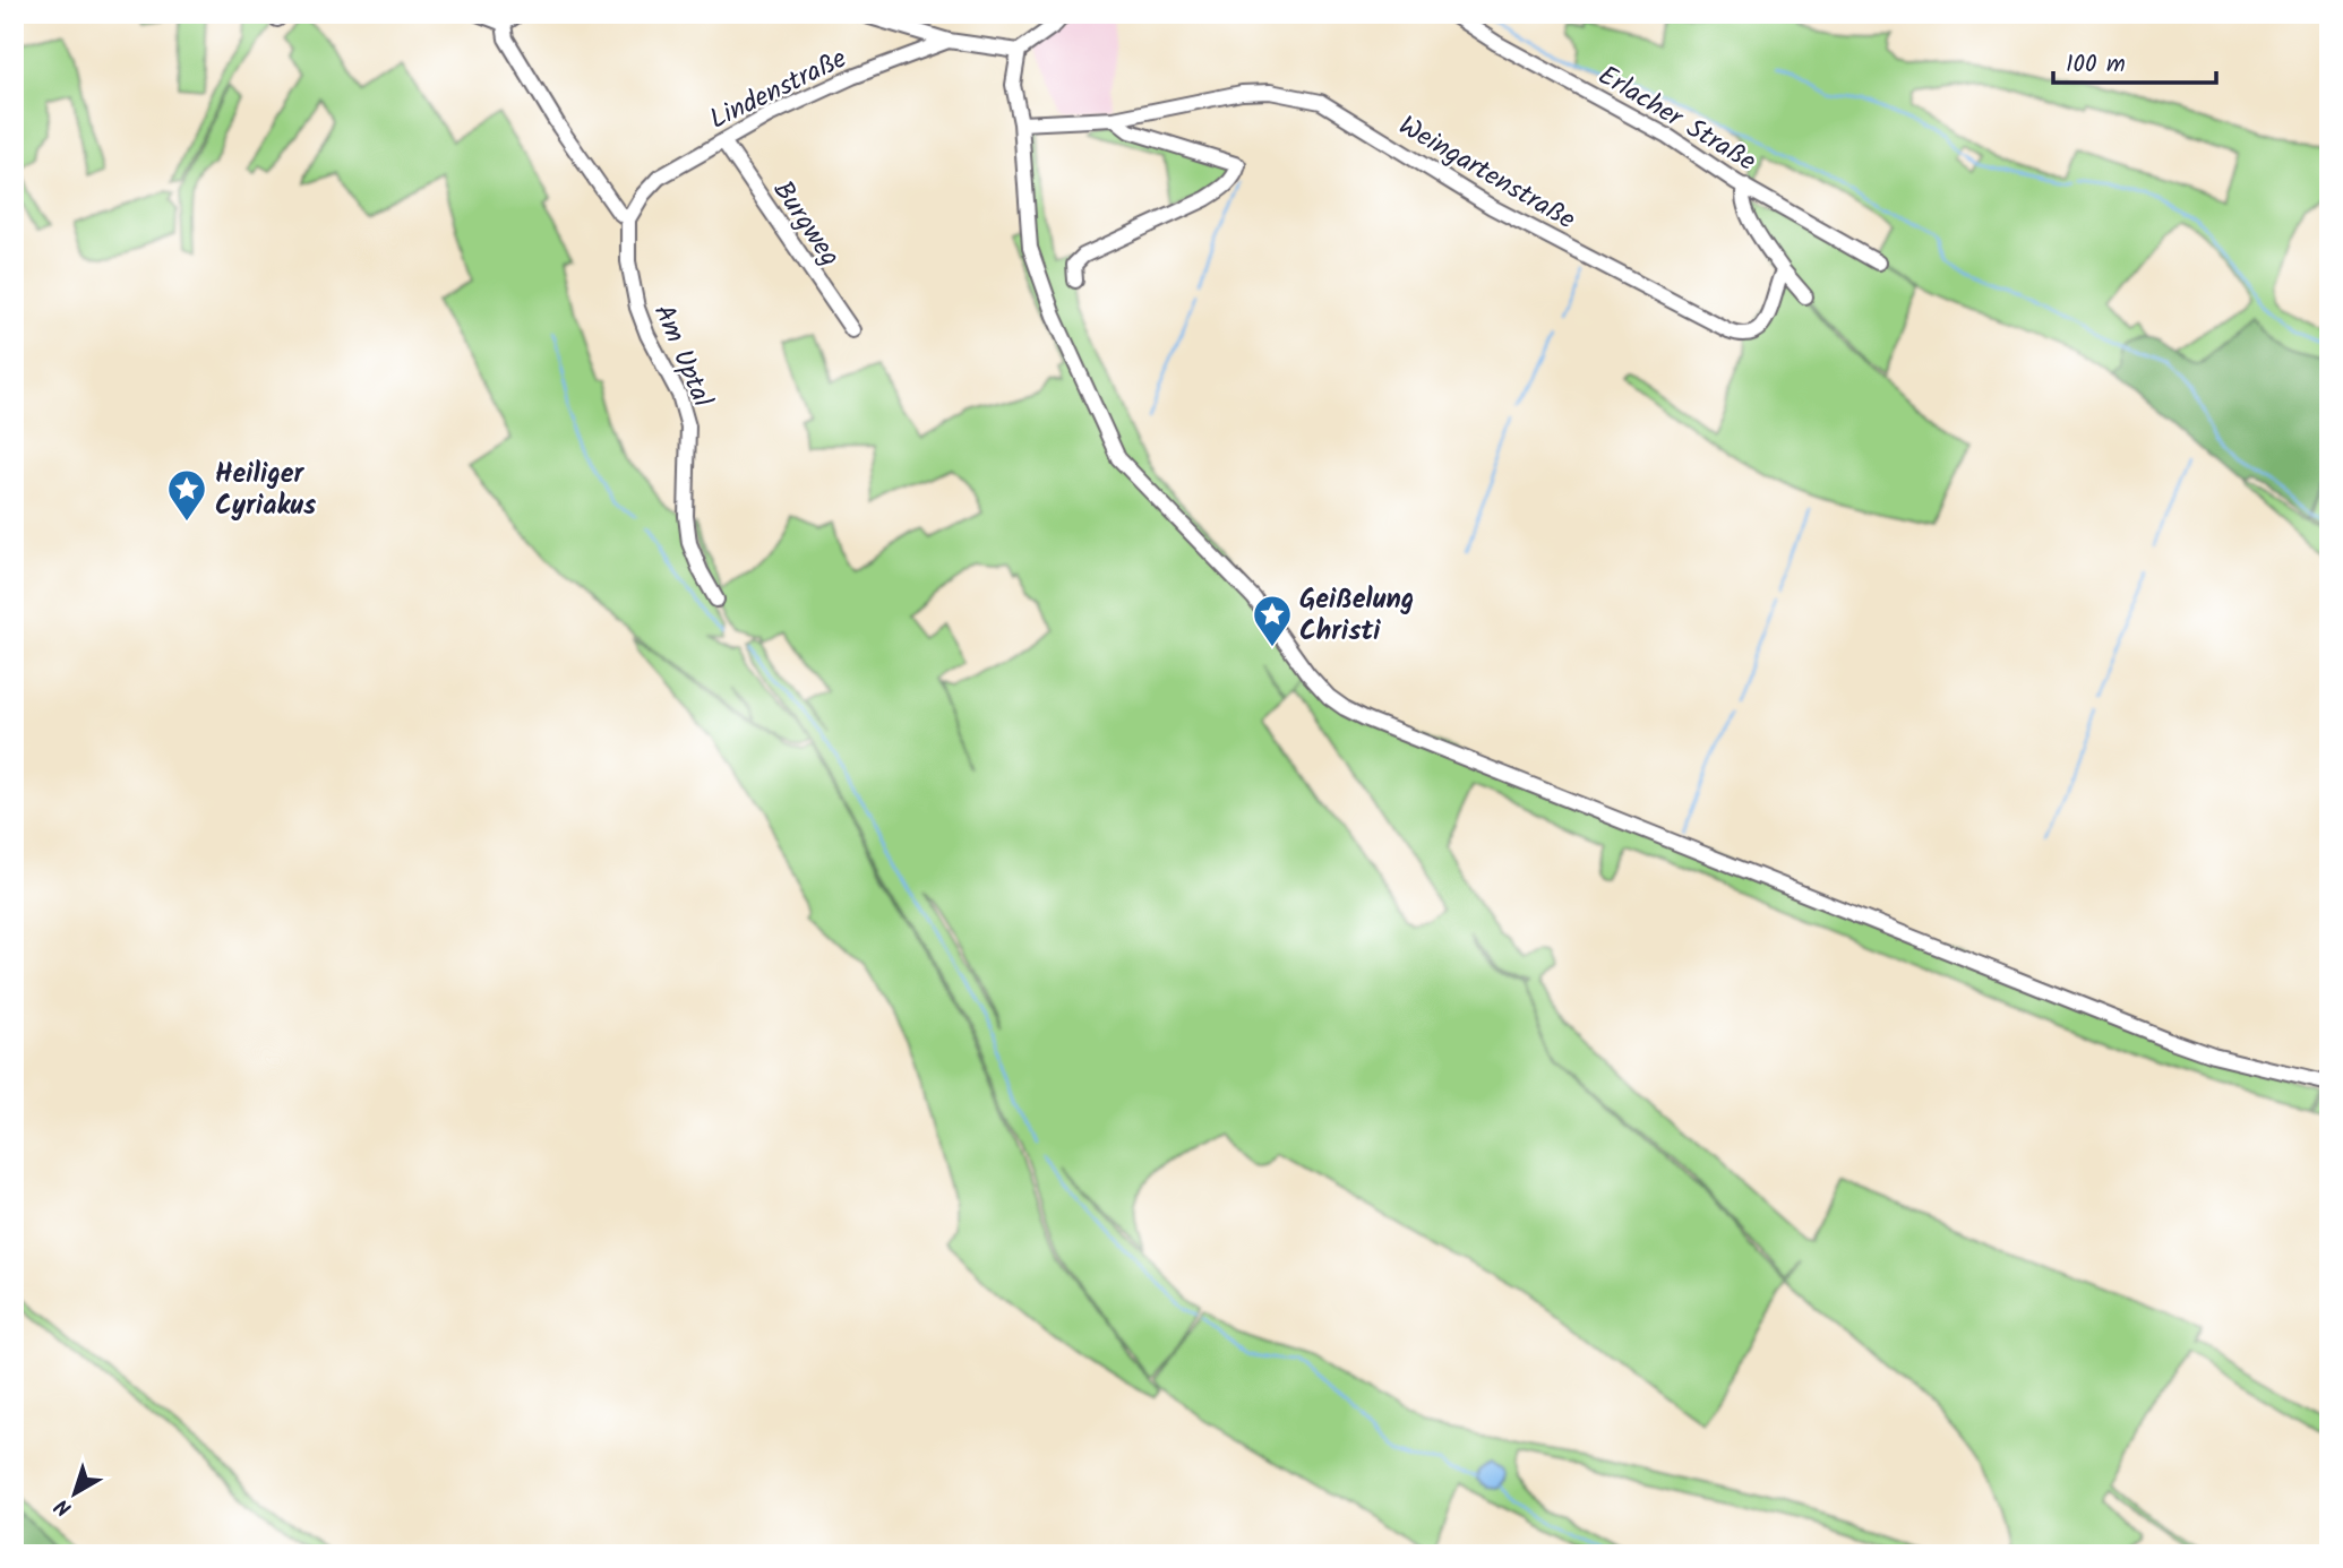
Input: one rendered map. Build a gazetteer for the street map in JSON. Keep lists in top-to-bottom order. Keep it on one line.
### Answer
{"streets":{"street":["Lindenstraße","Erlacher Straße","Weingartenstraße","Burgweg","Am Uptal"]},"crossings":[["Lindenstraße","Burgweg"],["Lindenstraße","Am Uptal"]],"places":{"place":["Heiliger Cyriakus","Geißelung Christi"]},"scale_bar":"100 m","north":"bottom left"}
